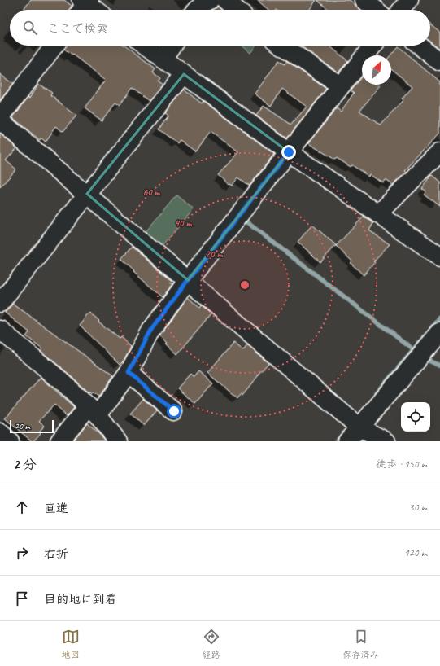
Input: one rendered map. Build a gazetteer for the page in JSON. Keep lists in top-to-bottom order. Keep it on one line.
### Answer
{"scale_bar":"20 m","north":"top right","page":{"search":"ここで検索","scale":"20 m","heading":["2 分","徒歩 · 150 m"],"list":[["直進","30 m"],["右折","120 m"],"目的地に到着"],"nav":["地図","経路","保存済み"]},"rings":["60 m","40 m","20 m"]}
